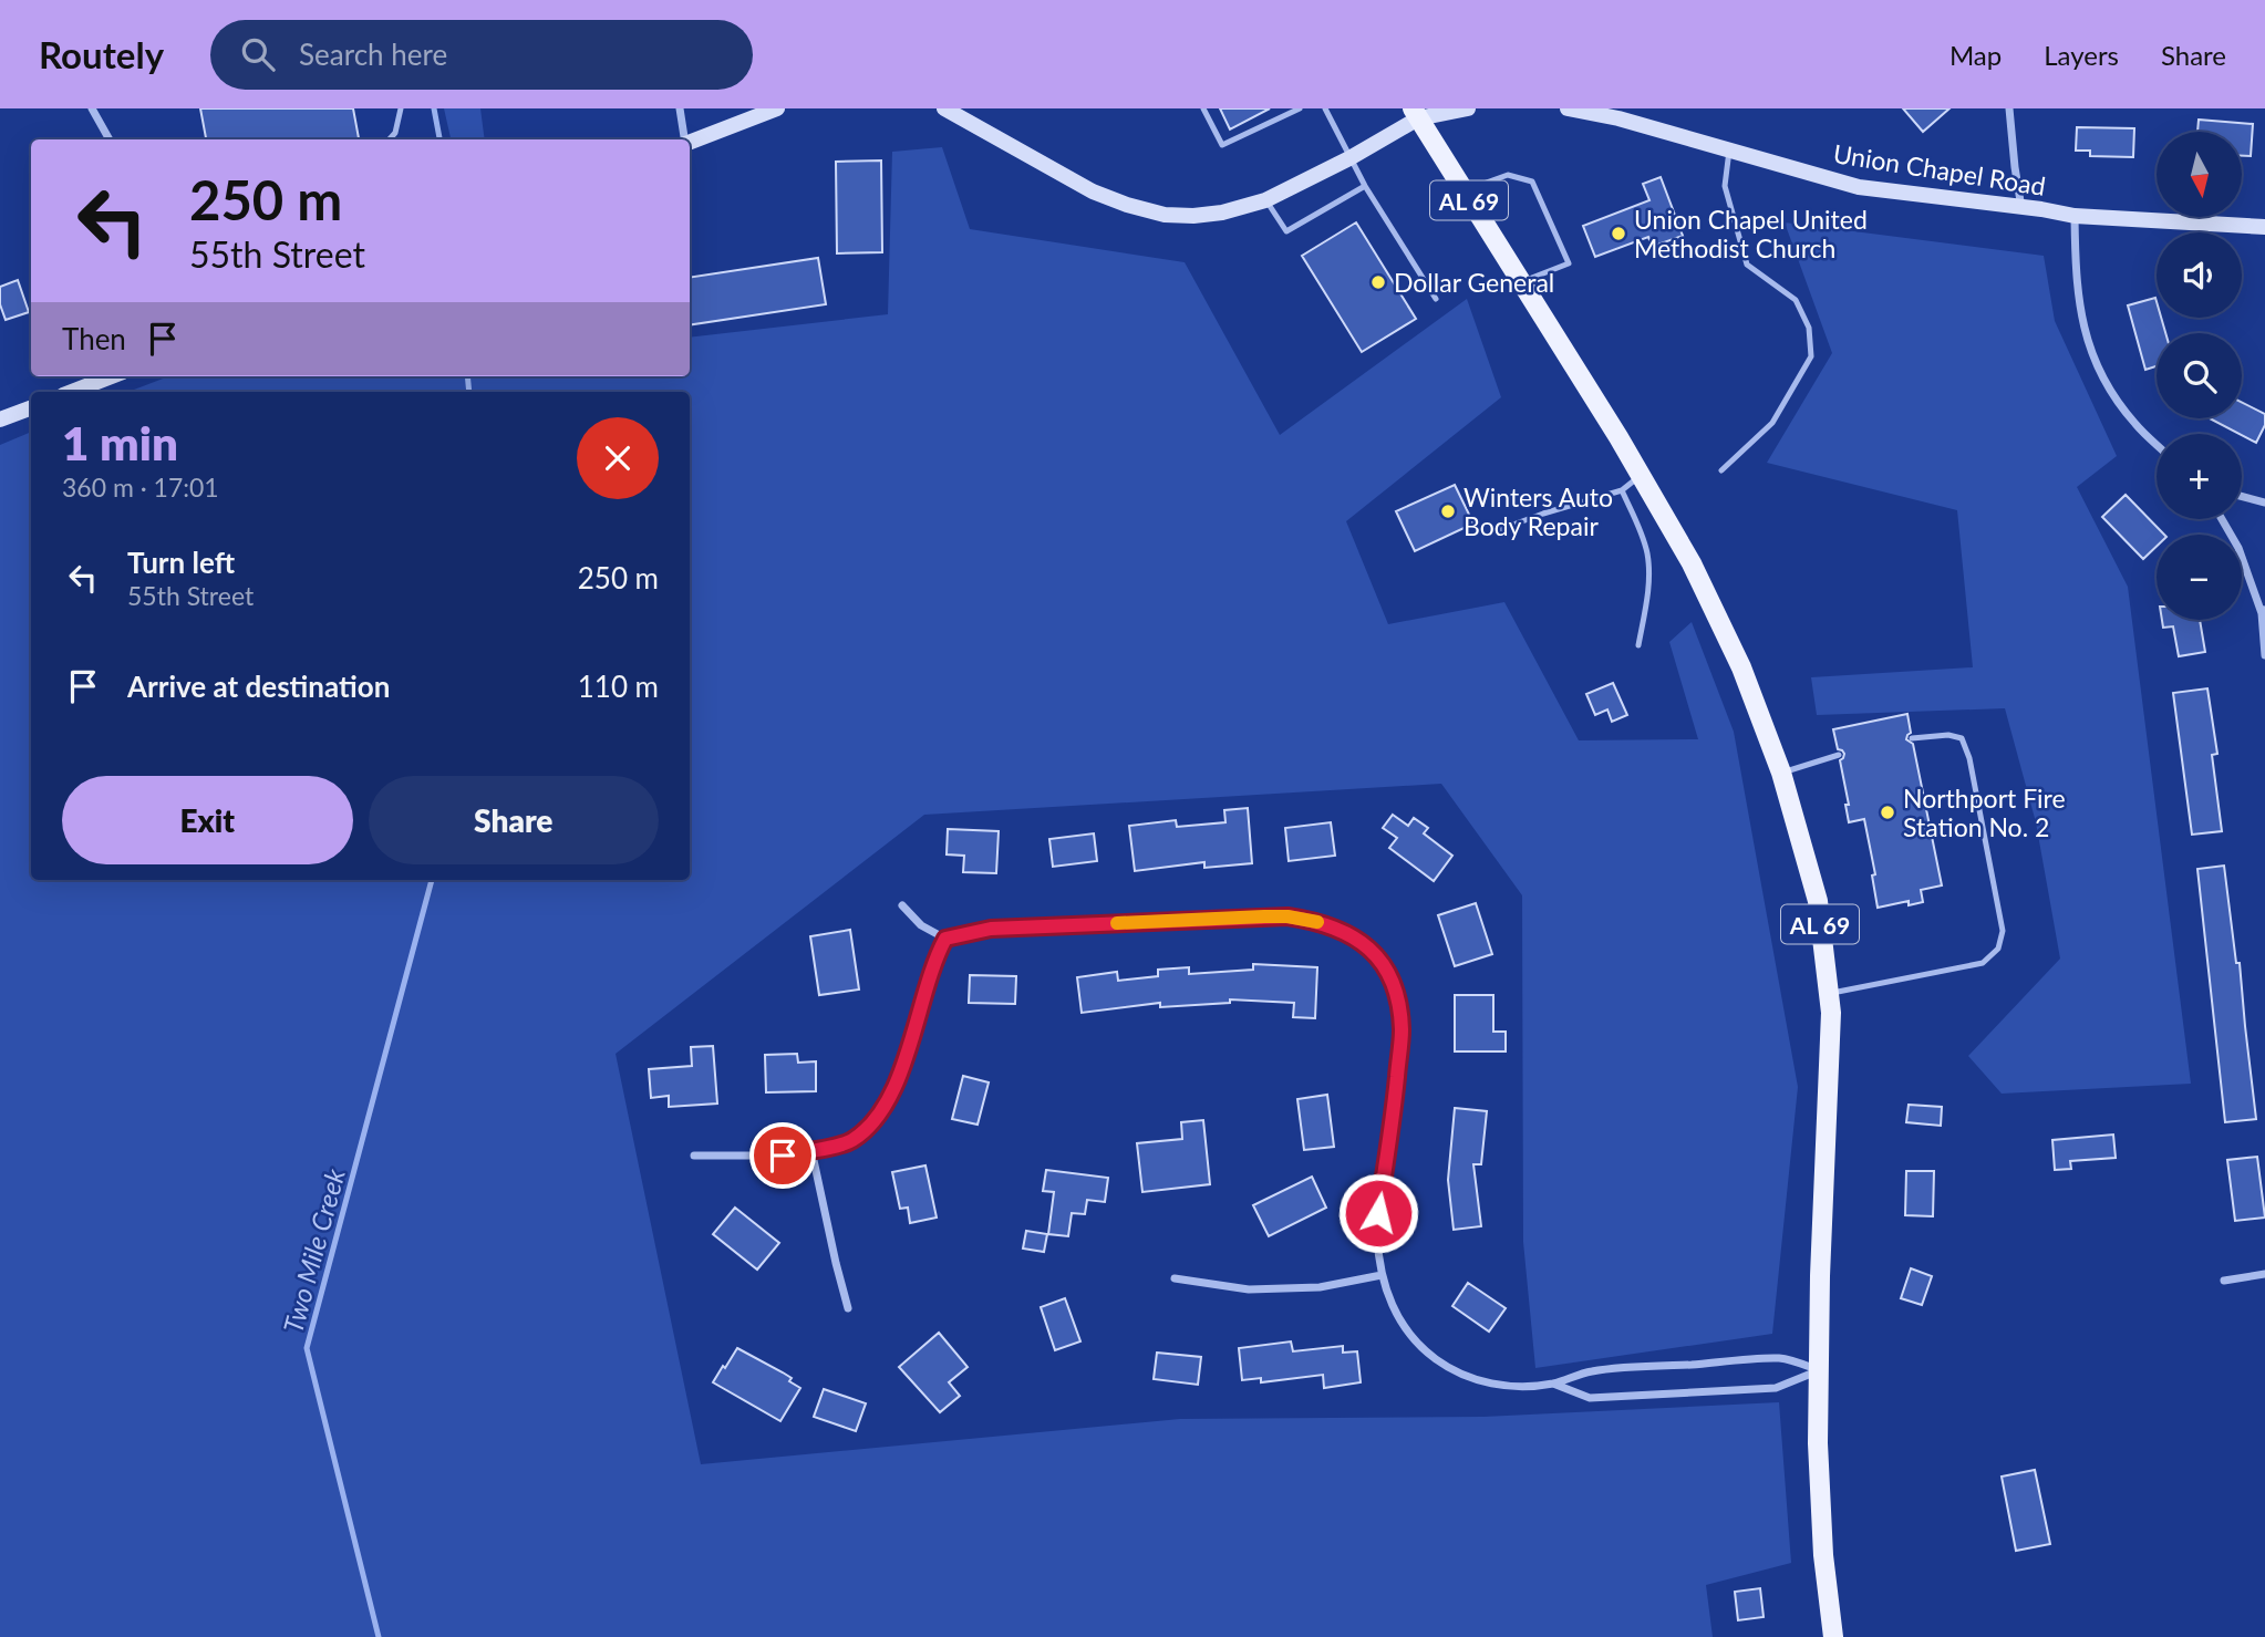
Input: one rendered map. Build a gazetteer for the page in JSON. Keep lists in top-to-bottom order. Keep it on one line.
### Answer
{"streets":{"main road":["AL 69"],"street":["Union Chapel Road"]},"water":["Two Mile Creek"],"places":["Union Chapel United Methodist Church","Dollar General","Winters Auto Body Repair","Northport Fire Station No. 2"],"north":"bottom","page":{"header":"Routely","search":"Search here","nav":["Map","Layers","Share"],"map_buttons":["+","−"],"turn":["250 m","55th Street"],"then":"Then","heading":["1 min","360 m · 17:01"],"list":[{"name":"Turn left","note":"55th Street","value":"250 m"},{"name":"Arrive at destination","value":"110 m"}],"buttons":["Exit","Share"]}}
